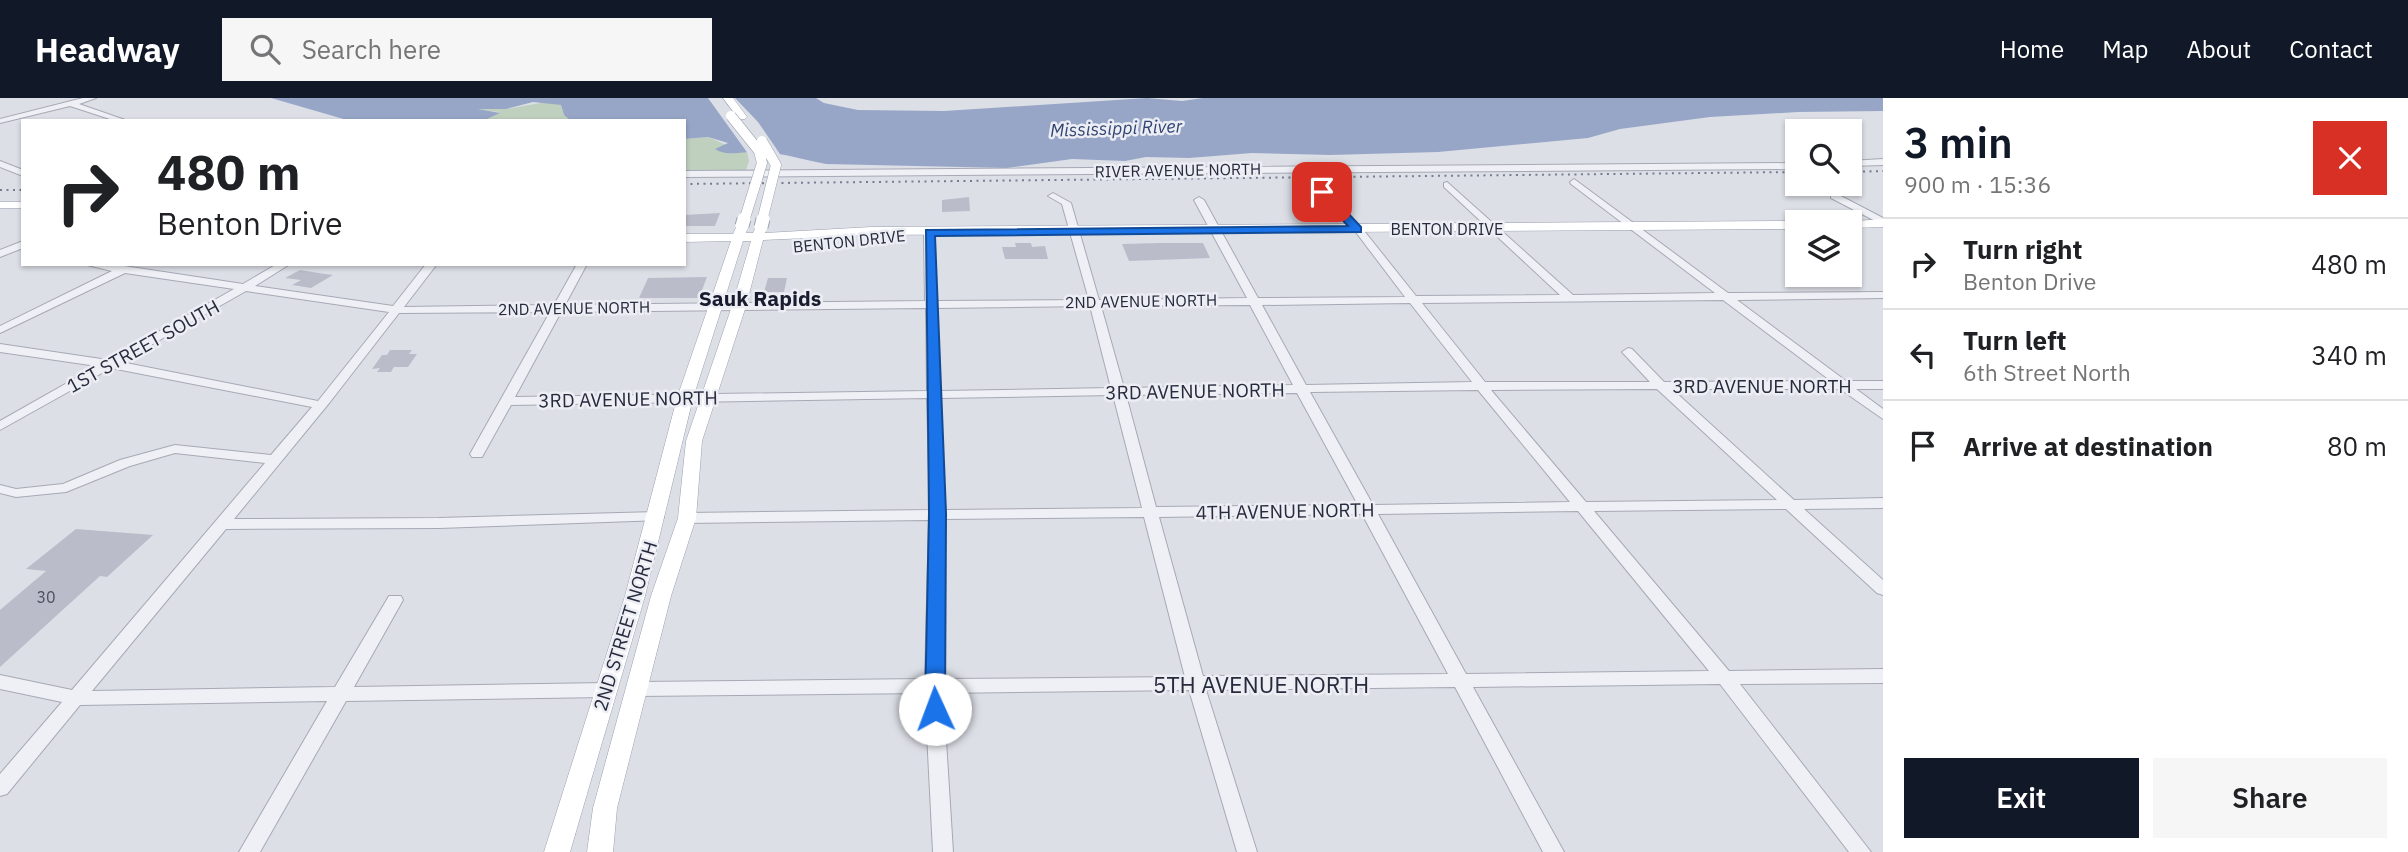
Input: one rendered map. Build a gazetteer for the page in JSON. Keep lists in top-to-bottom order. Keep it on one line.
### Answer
{"streets":{"main road":["BENTON DRIVE","2ND STREET NORTH"],"street":["RIVER AVENUE NORTH","2ND AVENUE NORTH","1ST STREET SOUTH","3RD AVENUE NORTH","4TH AVENUE NORTH","5TH AVENUE NORTH"]},"crossings":[["BENTON DRIVE","2ND STREET NORTH"],["2ND AVENUE NORTH","1ST STREET SOUTH"],["2ND AVENUE NORTH","2ND STREET NORTH"],["3RD AVENUE NORTH","2ND STREET NORTH"]],"districts":["Sauk Rapids"],"water":["Mississippi River"],"house_numbers":["30"],"page":{"header":"Headway","search":"Search here","nav":["Home","Map","About","Contact"],"heading":["3 min","900 m · 15:36"],"turn":["480 m","Benton Drive"],"list":[{"name":"Turn right","note":"Benton Drive","value":"480 m"},{"name":"Turn left","note":"6th Street North","value":"340 m"},{"name":"Arrive at destination","value":"80 m"}],"buttons":["Exit","Share"]}}
